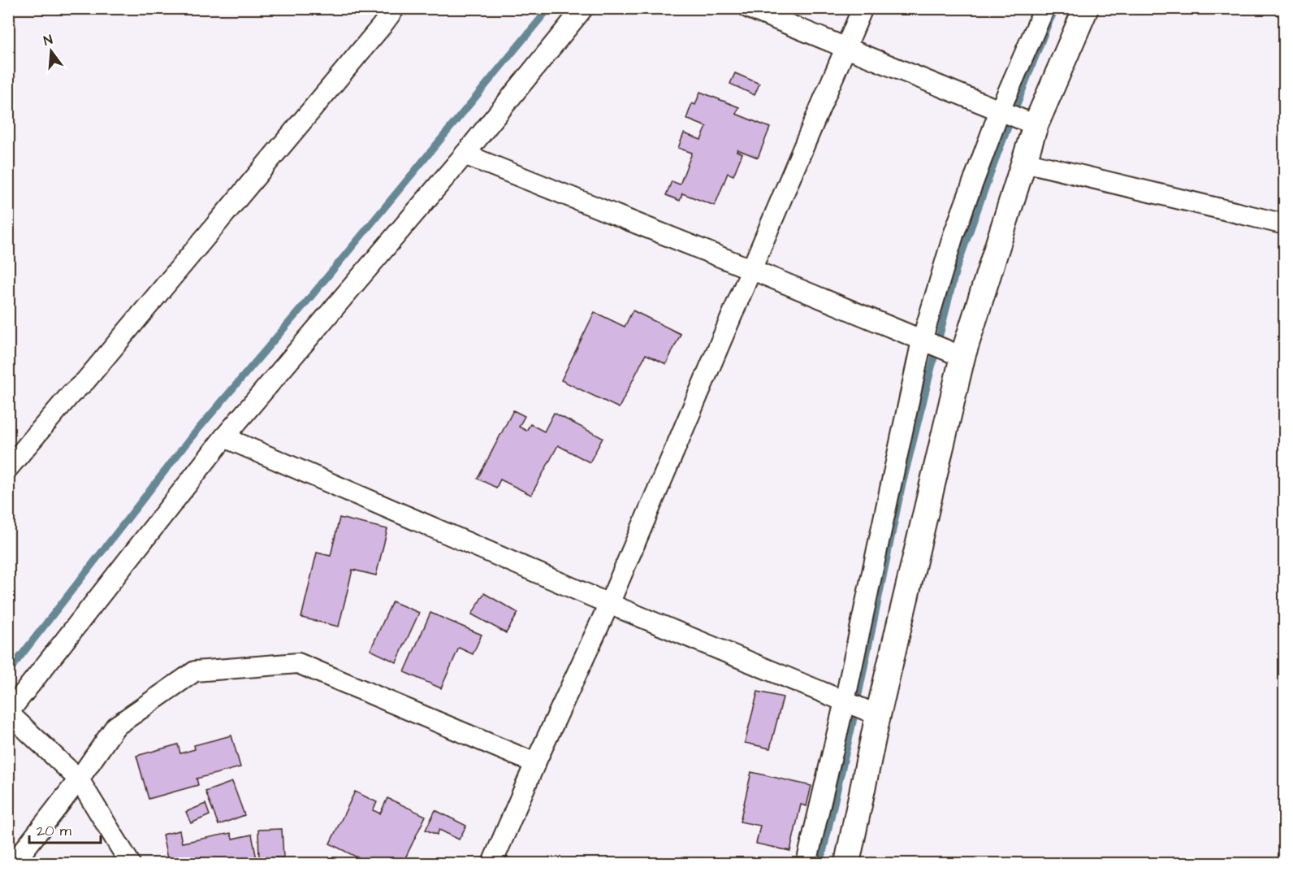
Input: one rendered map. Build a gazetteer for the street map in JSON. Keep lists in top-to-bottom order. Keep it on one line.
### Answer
{"scale_bar":"20 m","north":"top"}
